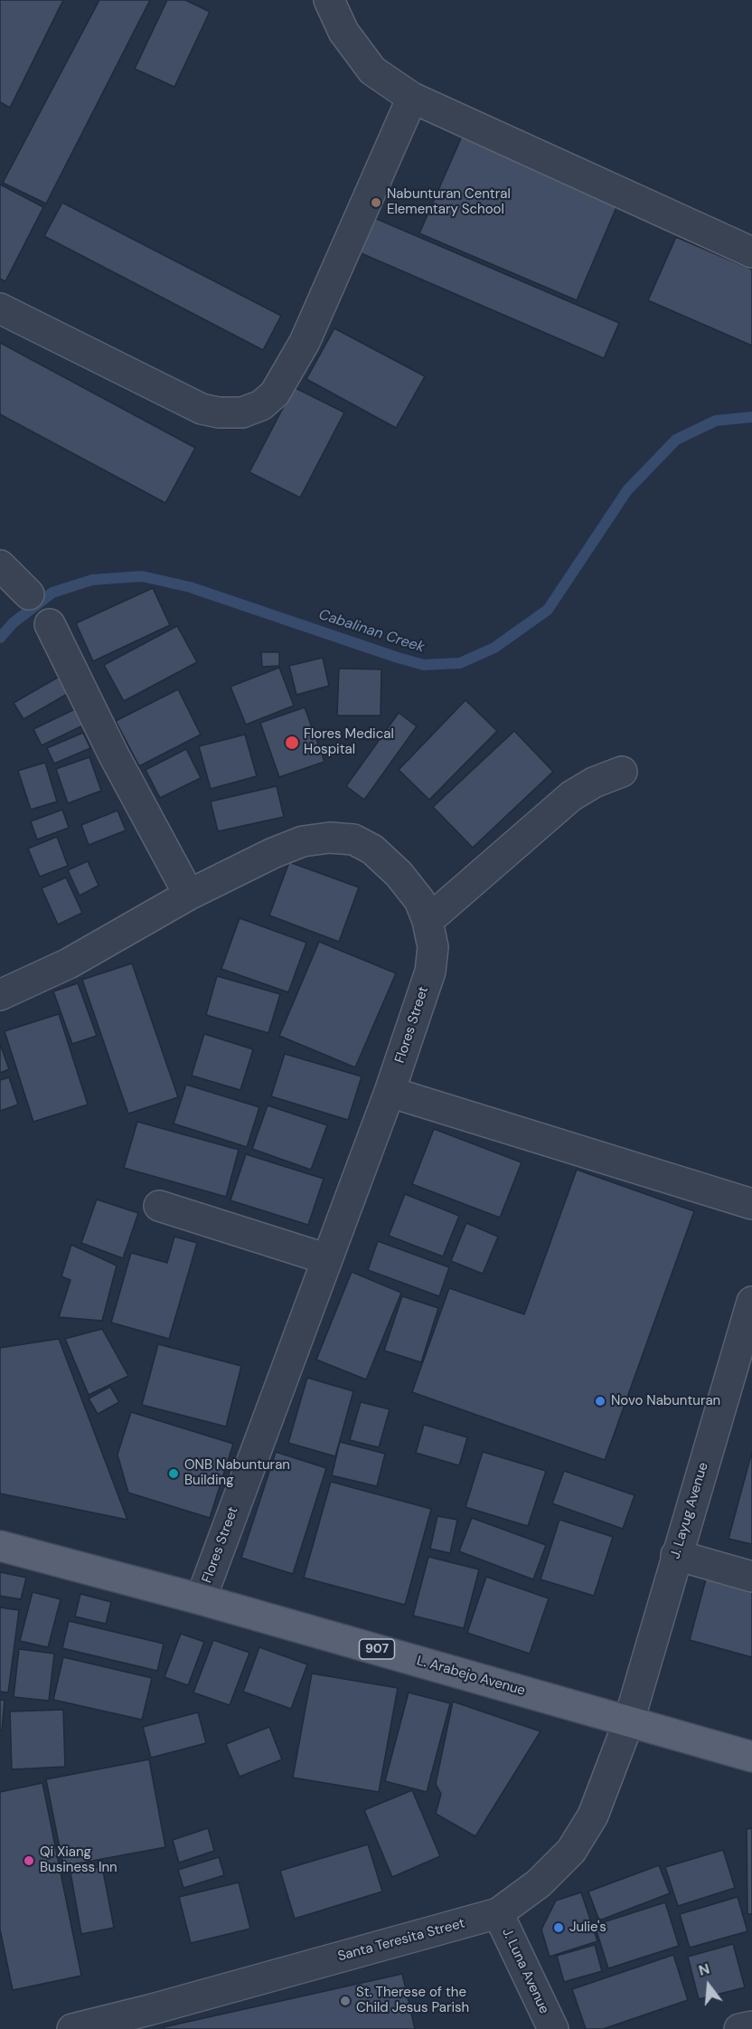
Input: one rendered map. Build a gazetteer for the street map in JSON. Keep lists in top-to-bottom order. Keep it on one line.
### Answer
{"streets":{"main road":["907","L. Arabejo Avenue"],"street":["Flores Street","J. Layug Avenue","Santa Teresita Street","J. Luna Avenue"]},"crossings":[["Flores Street","L. Arabejo Avenue"],["J. Layug Avenue","L. Arabejo Avenue"],["J. Layug Avenue","Santa Teresita Street"],["L. Arabejo Avenue","Santa Teresita Street"],["Santa Teresita Street","J. Luna Avenue"]],"water":["Cabalinan Creek"],"places":["Nabunturan Central Elementary School","Flores Medical Hospital","Novo Nabunturan","ONB Nabunturan Building","Qi Xiang Business Inn","Julie's","St. Therese of the Child Jesus Parish"],"north":"top"}
